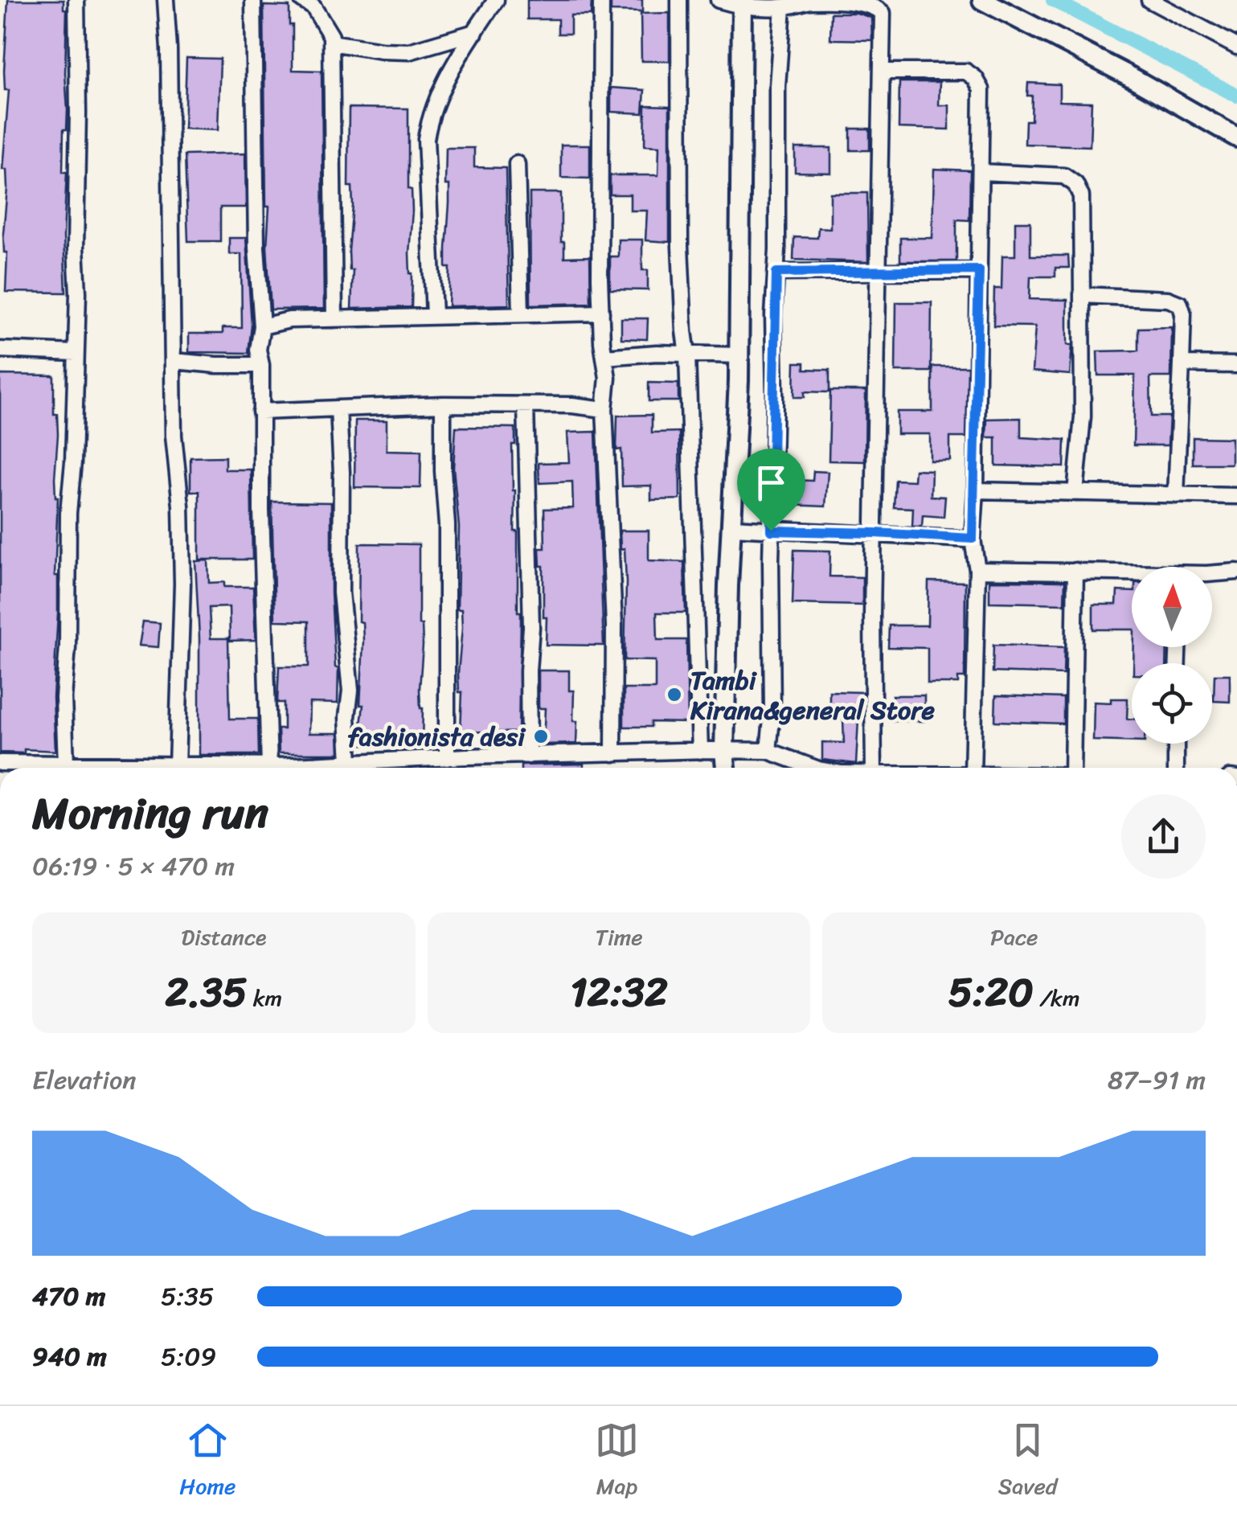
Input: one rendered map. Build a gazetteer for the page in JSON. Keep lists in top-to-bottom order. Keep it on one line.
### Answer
{"places":["Tambi Kirana&general Store","fashionista desi"],"north":"top","page":{"heading":["Morning run","06:19 · 5 × 470 m"],"stats":[["Distance","2.35 km"],["Time","12:32"],["Pace","5:20 /km"]],"chart":["Elevation","87–91 m"],"list":[{"name":"470 m","note":"5:35"},{"name":"940 m","note":"5:09"}],"tabs":["Home","Map","Saved"]}}
